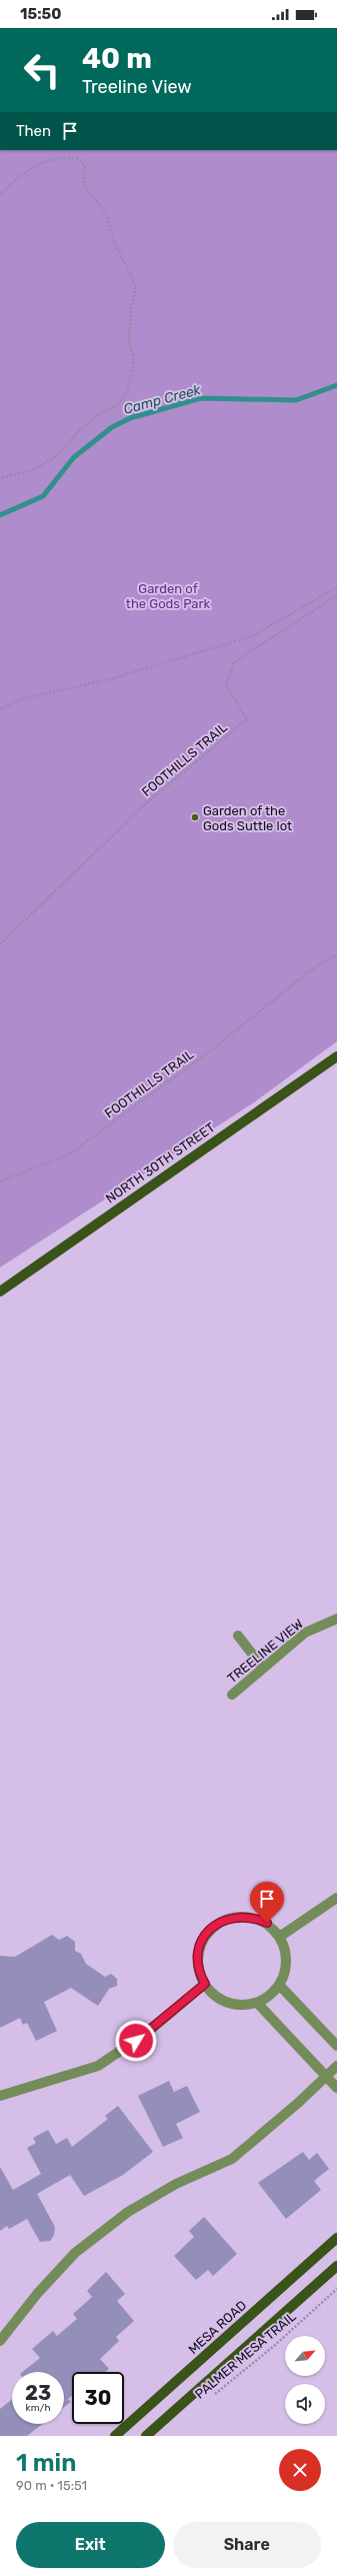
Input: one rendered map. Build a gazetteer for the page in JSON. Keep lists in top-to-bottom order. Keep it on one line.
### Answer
{"streets":{"main road":["NORTH 30TH STREET","MESA ROAD"],"street":["TREELINE VIEW"],"path":["FOOTHILLS TRAIL","PALMER MESA TRAIL"]},"water":["Camp Creek"],"parks":["Garden of the Gods Park"],"places":["Garden of the Gods Suttle lot"],"north":"top right","page":{"status":"15:50","turn":["40 m","Treeline View"],"then":"Then","speed":"23 km/h","limit":"30","heading":["1 min","90 m · 15:51"],"buttons":["Exit","Share"]}}
